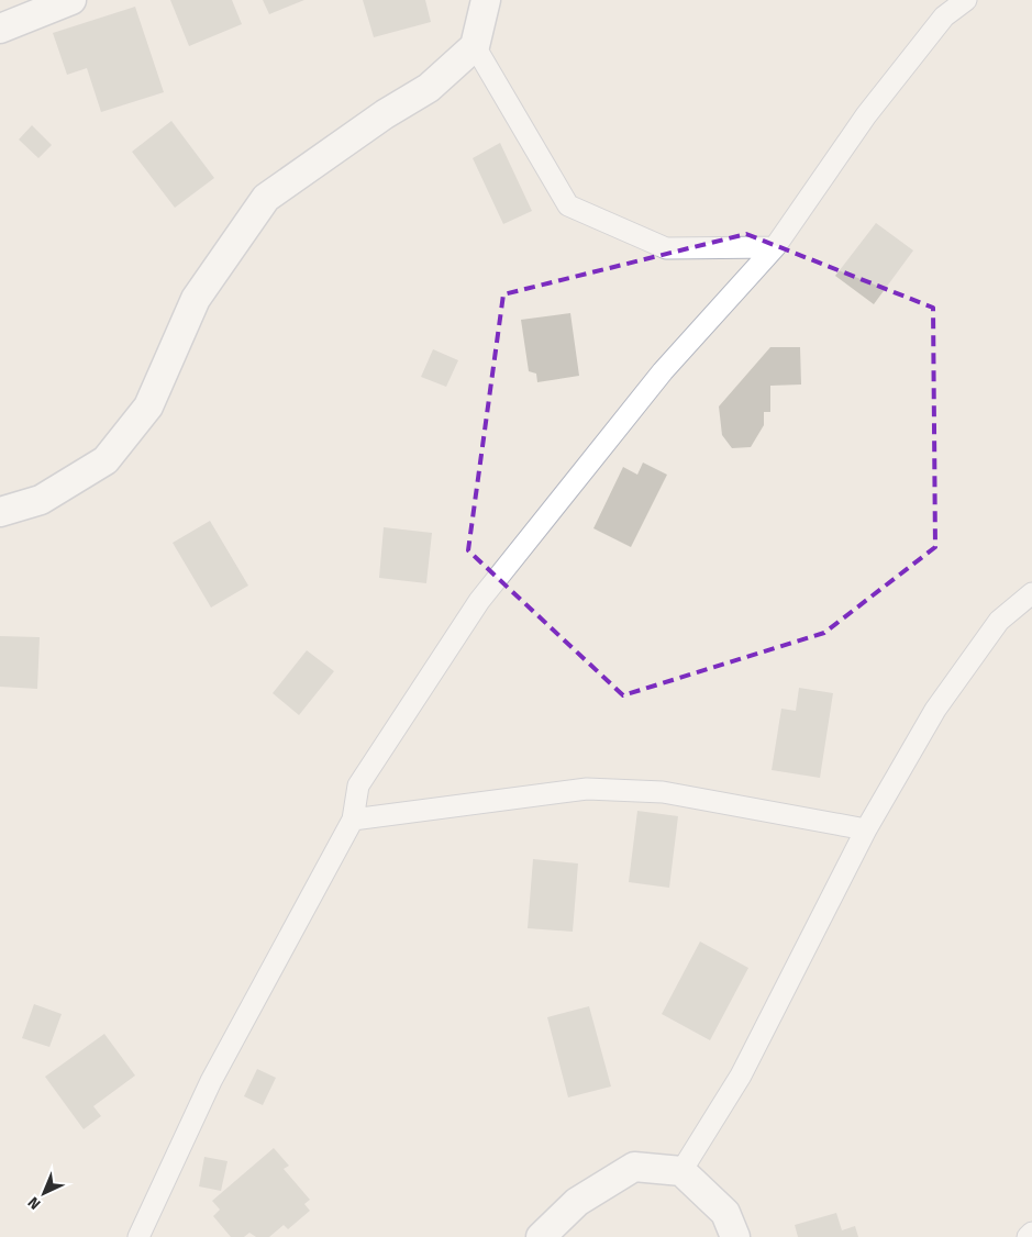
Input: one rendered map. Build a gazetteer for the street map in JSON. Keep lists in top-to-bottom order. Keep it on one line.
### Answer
{"north":"bottom left"}
